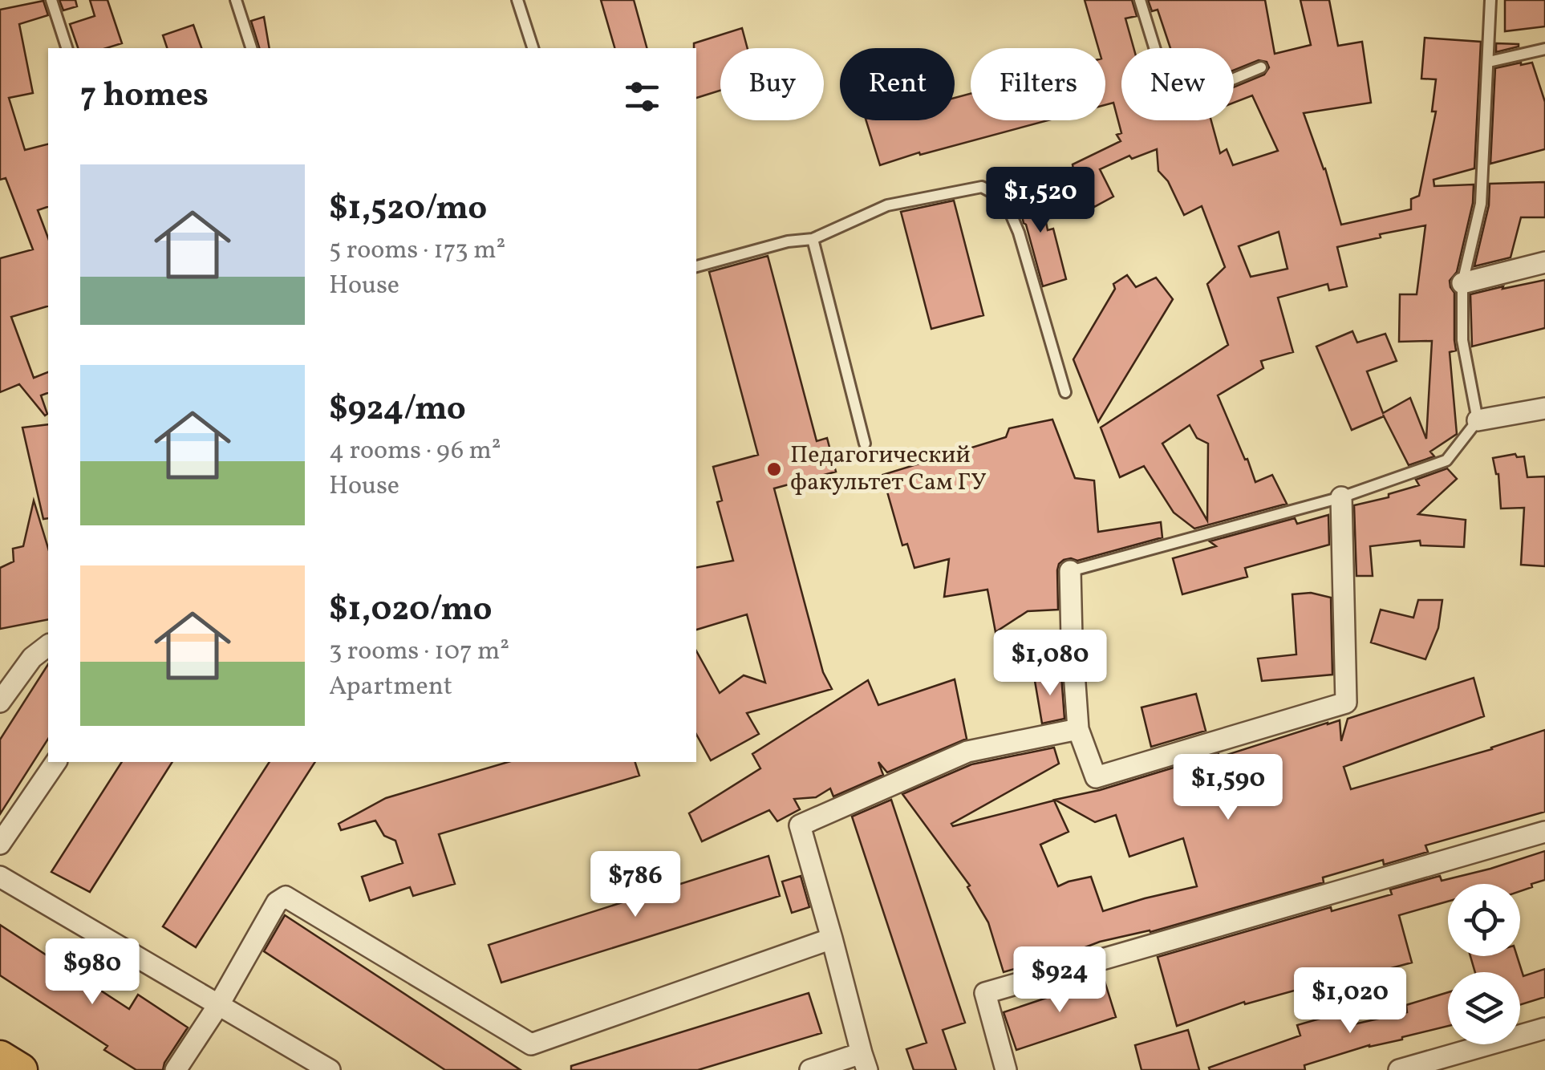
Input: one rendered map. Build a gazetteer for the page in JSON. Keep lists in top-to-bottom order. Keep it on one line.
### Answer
{"places":["Педагогический факультет Сам ГУ"],"page":{"chip":["Buy","Rent","Filters","New"],"heading":"7 homes","list":[{"name":"$1,520/mo","note":"5 rooms · 173 m² · House"},{"name":"$924/mo","note":"4 rooms · 96 m² · House"},{"name":"$1,020/mo","note":"3 rooms · 107 m² · Apartment"}],"price":["$1,520","$1,080","$1,590","$786","$980","$924","$1,020"]}}
